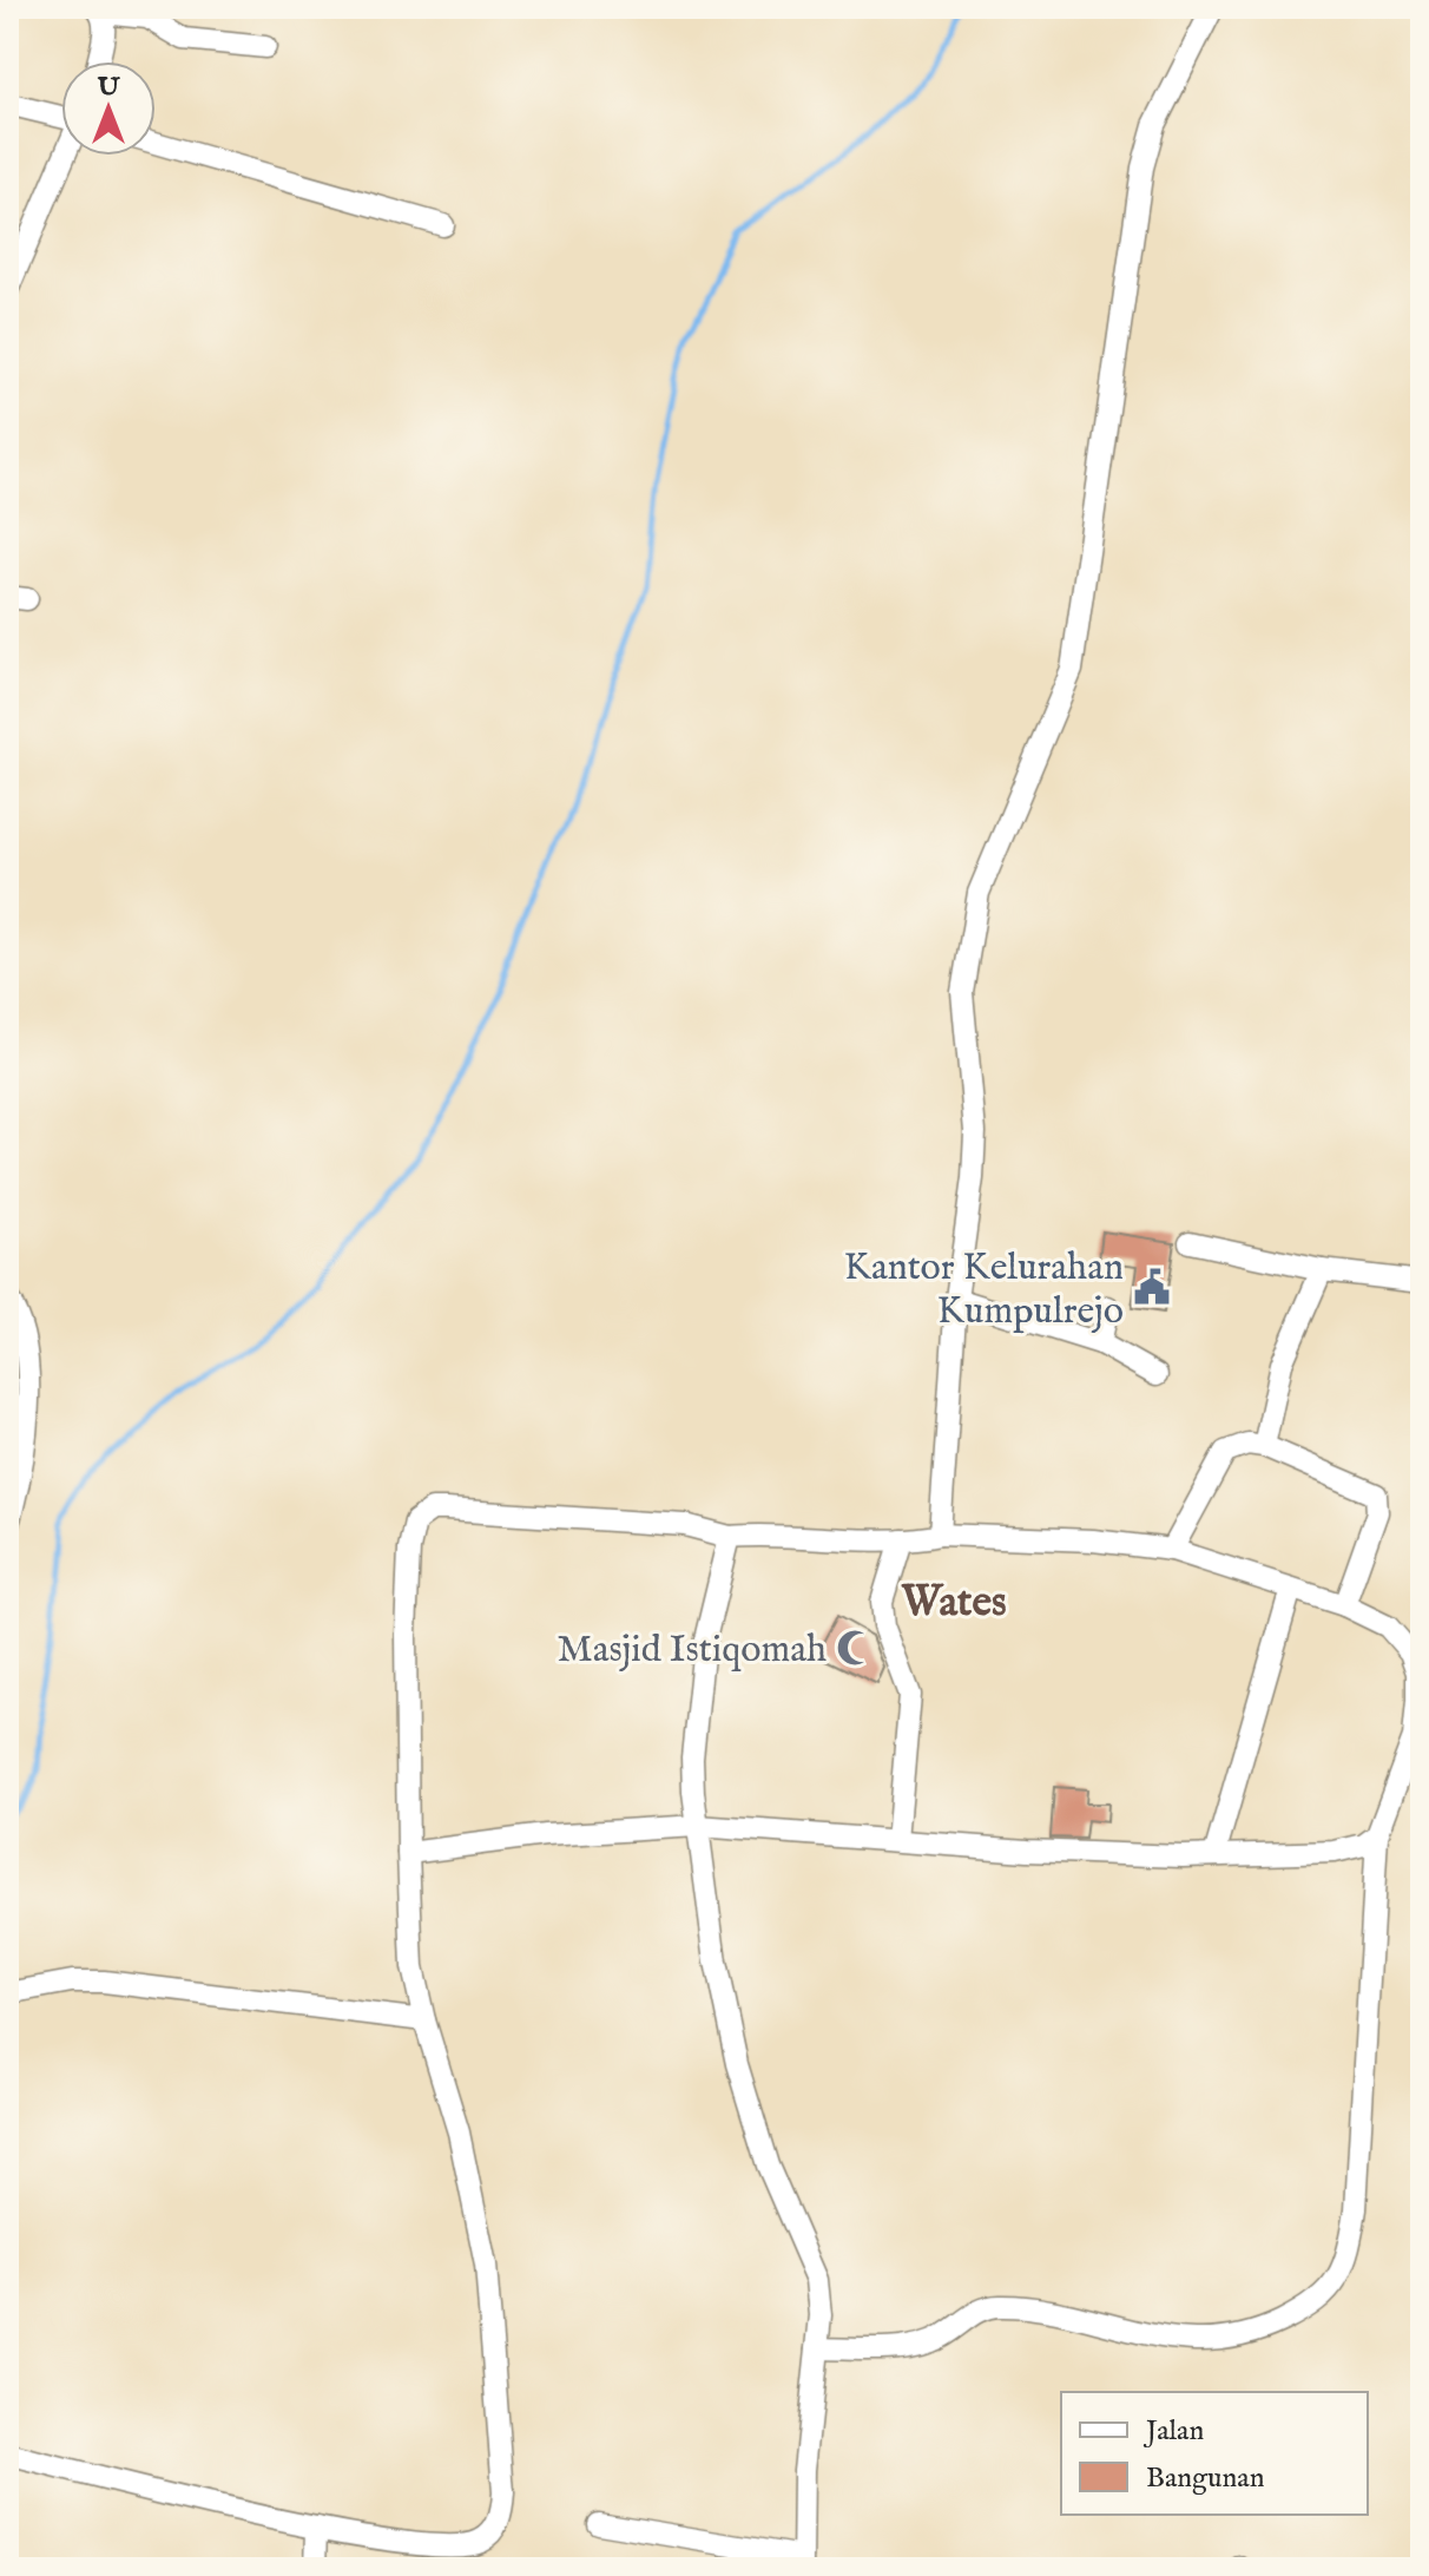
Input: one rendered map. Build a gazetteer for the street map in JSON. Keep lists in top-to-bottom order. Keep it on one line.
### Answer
{"districts":["Wates"],"places":{"public building":["Kantor Kelurahan Kumpulrejo"],"mosque":["Masjid Istiqomah"]},"legend":["Jalan","Bangunan"],"north":"top"}
